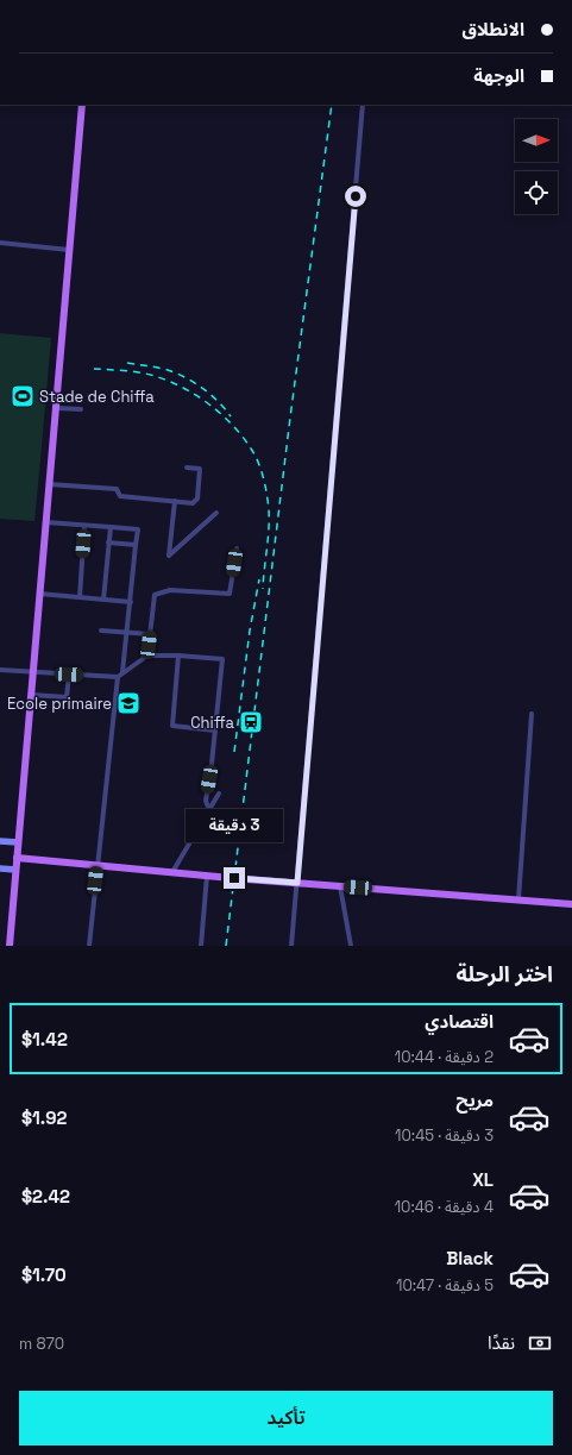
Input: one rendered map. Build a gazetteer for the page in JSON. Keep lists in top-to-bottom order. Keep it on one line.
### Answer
{"places":{"sports":["Stade de Chiffa"],"school or university":["Ecole primaire"],"station":["Chiffa"]},"north":"right","page":{"banner":["الانطلاق","الوجهة"],"bubble":"3 دقيقة","heading":"اختر الرحلة","list":[{"name":"اقتصادي","note":"2 دقيقة · 10:44","value":"$1.42"},{"name":"مريح","note":"3 دقيقة · 10:45","value":"$1.92"},{"name":"XL","note":"4 دقيقة · 10:46","value":"$2.42"},{"name":"Black","note":"5 دقيقة · 10:47","value":"$1.70"}],"pay":["نقدًا","870 m"],"buttons":"تأكيد"}}
